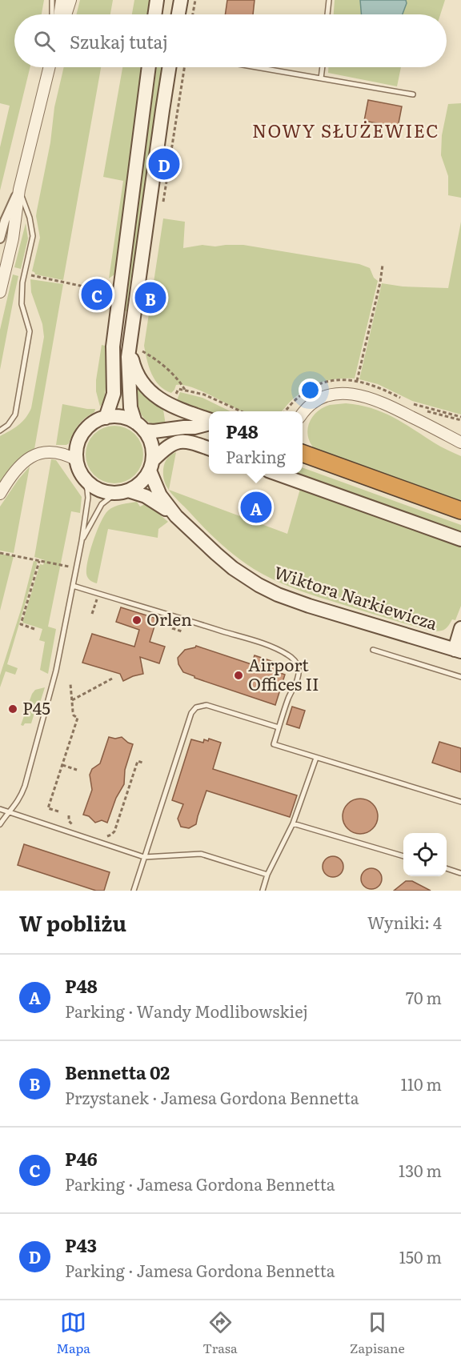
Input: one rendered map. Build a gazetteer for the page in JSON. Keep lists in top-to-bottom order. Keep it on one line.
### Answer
{"streets":{"main road":["Wiktora Narkiewicza"]},"districts":["NOWY SŁUŻEWIEC"],"places":["Orlen","Airport Offices II","P45"],"page":{"search":"Szukaj tutaj","pins":["D","C","B","A"],"popup":["P48","Parking"],"heading":["W pobliżu","Wyniki: 4"],"list":[{"mark":"A","name":"P48","note":"Parking · Wandy Modlibowskiej","value":"70 m"},{"mark":"B","name":"Bennetta 02","note":"Przystanek · Jamesa Gordona Bennetta","value":"110 m"},{"mark":"C","name":"P46","note":"Parking · Jamesa Gordona Bennetta","value":"130 m"},{"mark":"D","name":"P43","note":"Parking · Jamesa Gordona Bennetta","value":"150 m"}],"nav":["Mapa","Trasa","Zapisane"]}}
